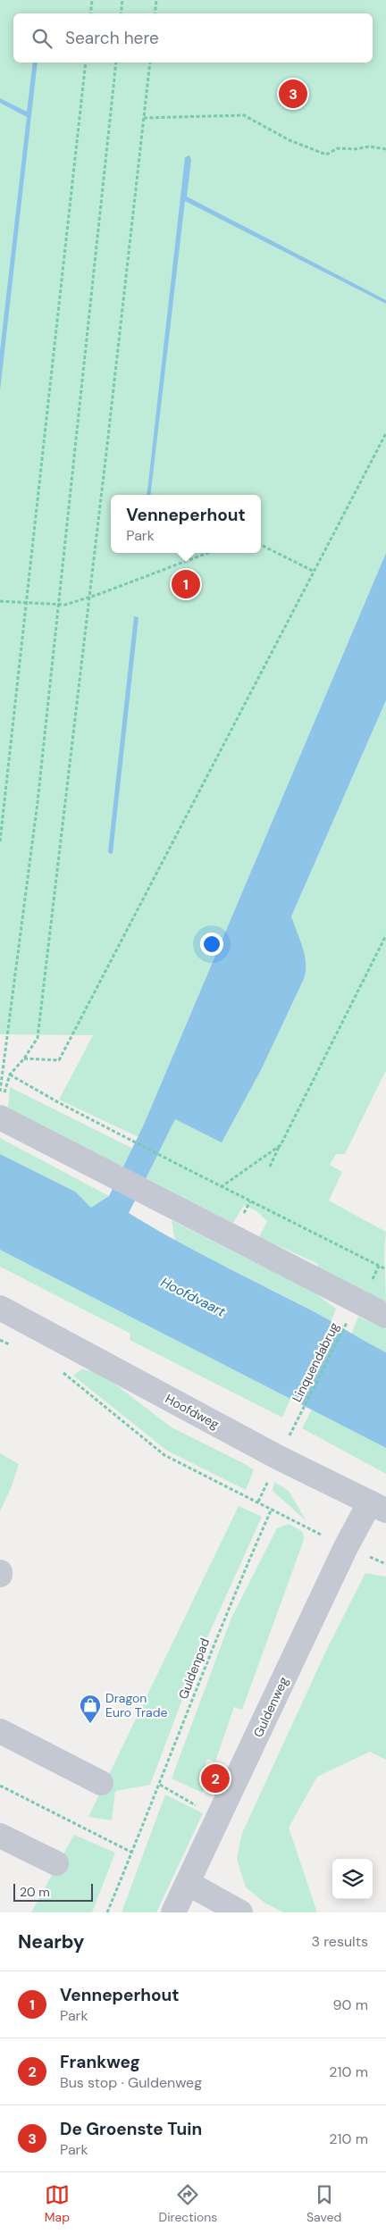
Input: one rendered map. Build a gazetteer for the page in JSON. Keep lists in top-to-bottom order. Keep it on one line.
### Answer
{"streets":{"street":["Hoofdweg","Guldenweg"],"path":["Linquendabrug","Guldenpad"]},"crossings":[["Hoofdweg","Guldenweg"]],"water":["Hoofdvaart"],"places":{"shop":["Dragon Euro Trade"]},"scale_bar":"20 m","page":{"search":"Search here","pins":["3","1","2"],"popup":["Venneperhout","Park"],"scale":"20 m","heading":["Nearby","3 results"],"list":[{"mark":"1","name":"Venneperhout","note":"Park","value":"90 m"},{"mark":"2","name":"Frankweg","note":"Bus stop · Guldenweg","value":"210 m"},{"mark":"3","name":"De Groenste Tuin","note":"Park","value":"210 m"}],"nav":["Map","Directions","Saved"]}}
